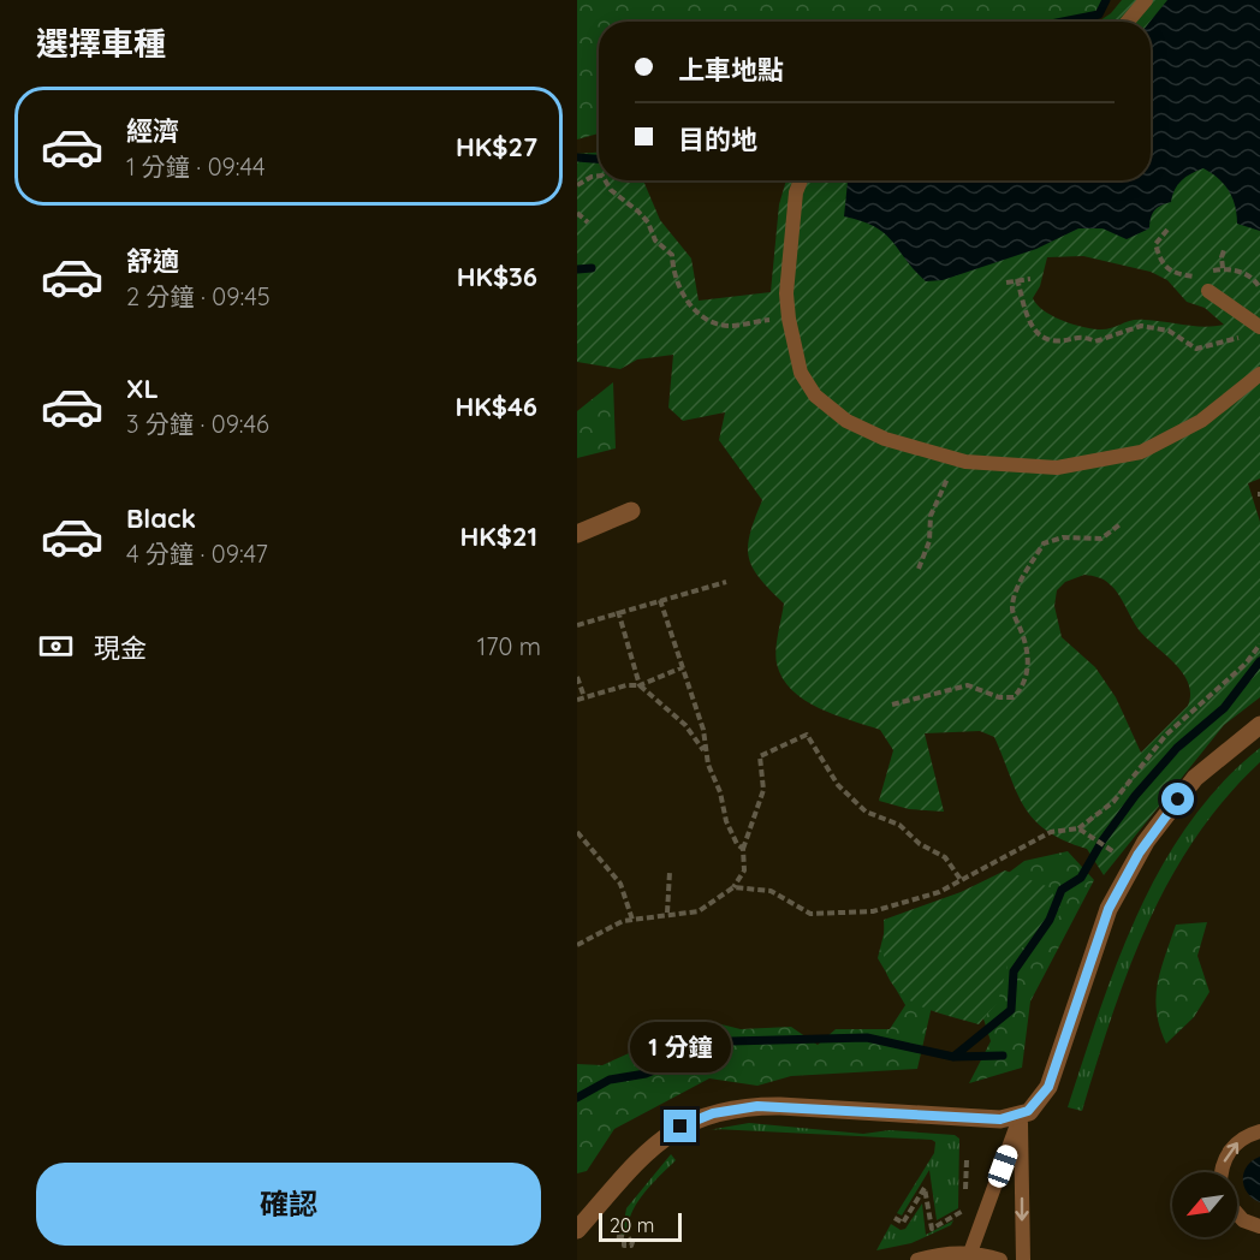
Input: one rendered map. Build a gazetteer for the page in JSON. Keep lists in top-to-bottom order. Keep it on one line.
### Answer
{"scale_bar":"20 m","north":"bottom left","page":{"heading":"選擇車種","banner":["上車地點","目的地"],"list":[{"name":"經濟","note":"1 分鐘 · 09:44","value":"HK$27"},{"name":"舒適","note":"2 分鐘 · 09:45","value":"HK$36"},{"name":"XL","note":"3 分鐘 · 09:46","value":"HK$46"},{"name":"Black","note":"4 分鐘 · 09:47","value":"HK$21"}],"pay":["現金","170 m"],"bubble":"1 分鐘","buttons":"確認","scale":"20 m"}}
